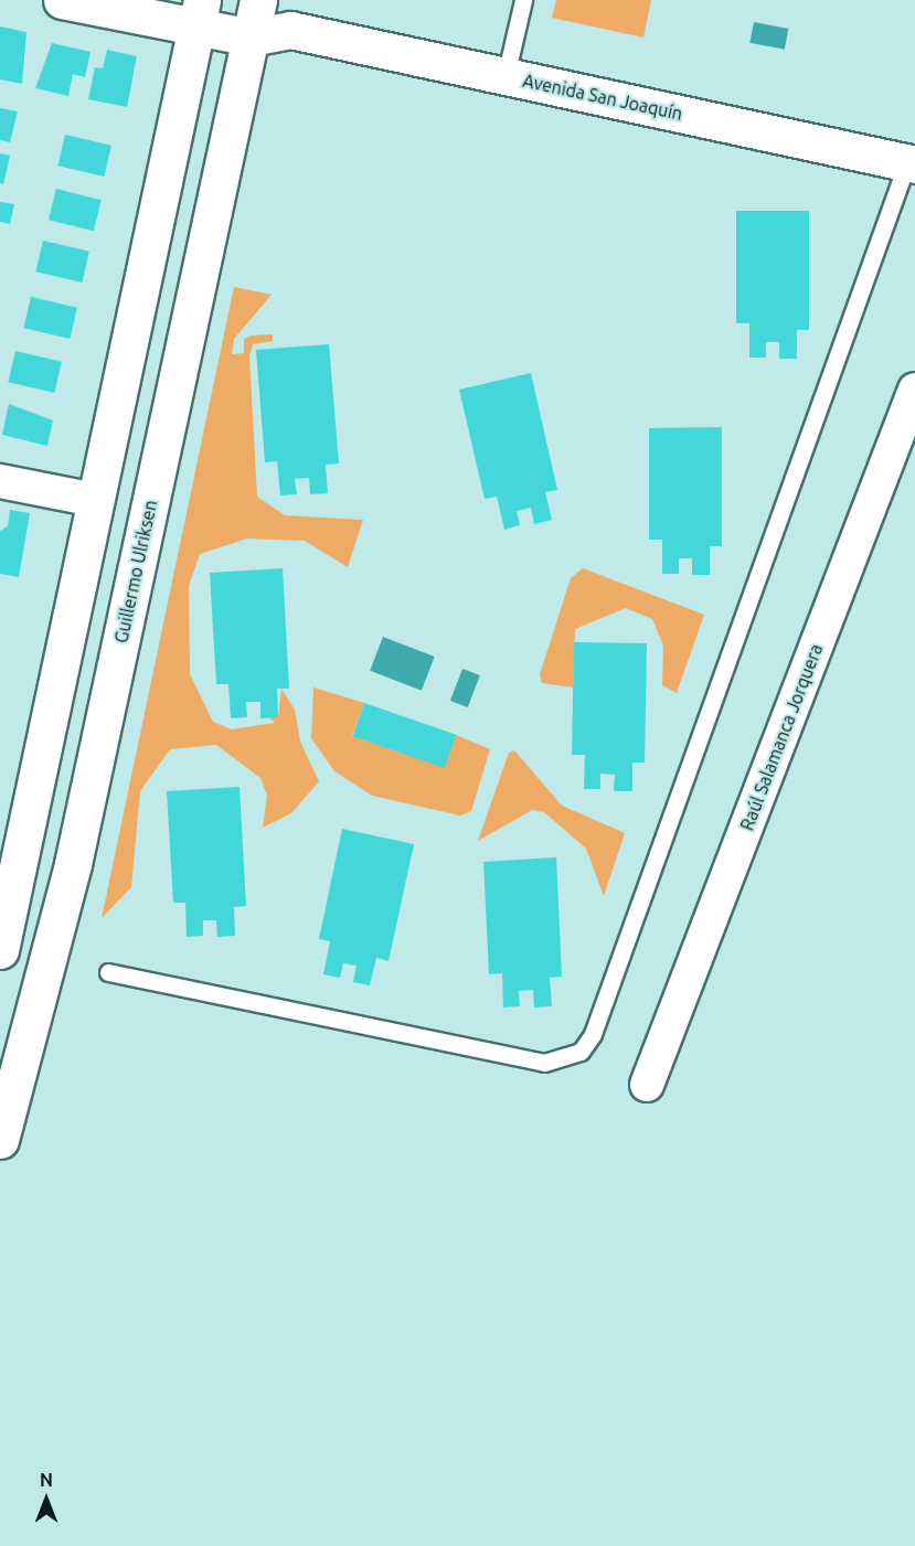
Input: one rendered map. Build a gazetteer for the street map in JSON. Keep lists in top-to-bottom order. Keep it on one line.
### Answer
{"streets":{"main road":["Avenida San Joaquín","Guillermo Ulriksen"],"street":["Raúl Salamanca Jorquera"]},"north":"top"}
